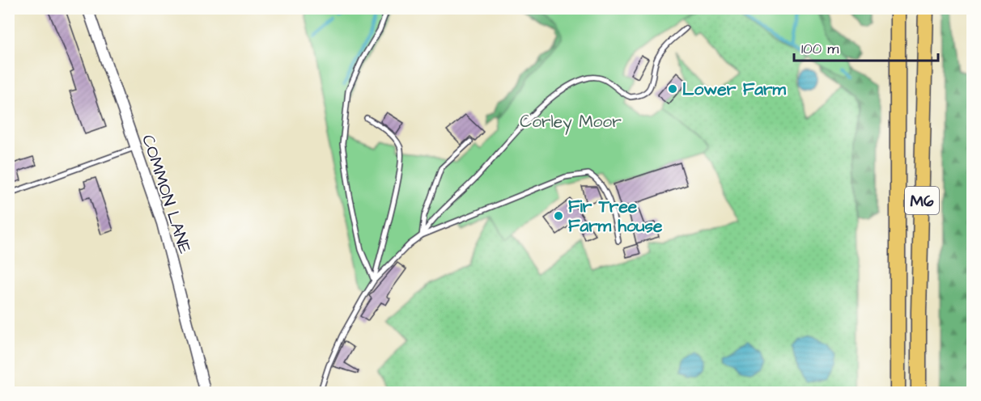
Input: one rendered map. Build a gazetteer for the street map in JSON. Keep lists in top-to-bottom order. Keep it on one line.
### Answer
{"streets":{"highway":["M6"],"street":["COMMON LANE"]},"parks":["Corley Moor"],"places":["Lower Farm","Fir Tree Farm house"],"scale_bar":"100 m"}
